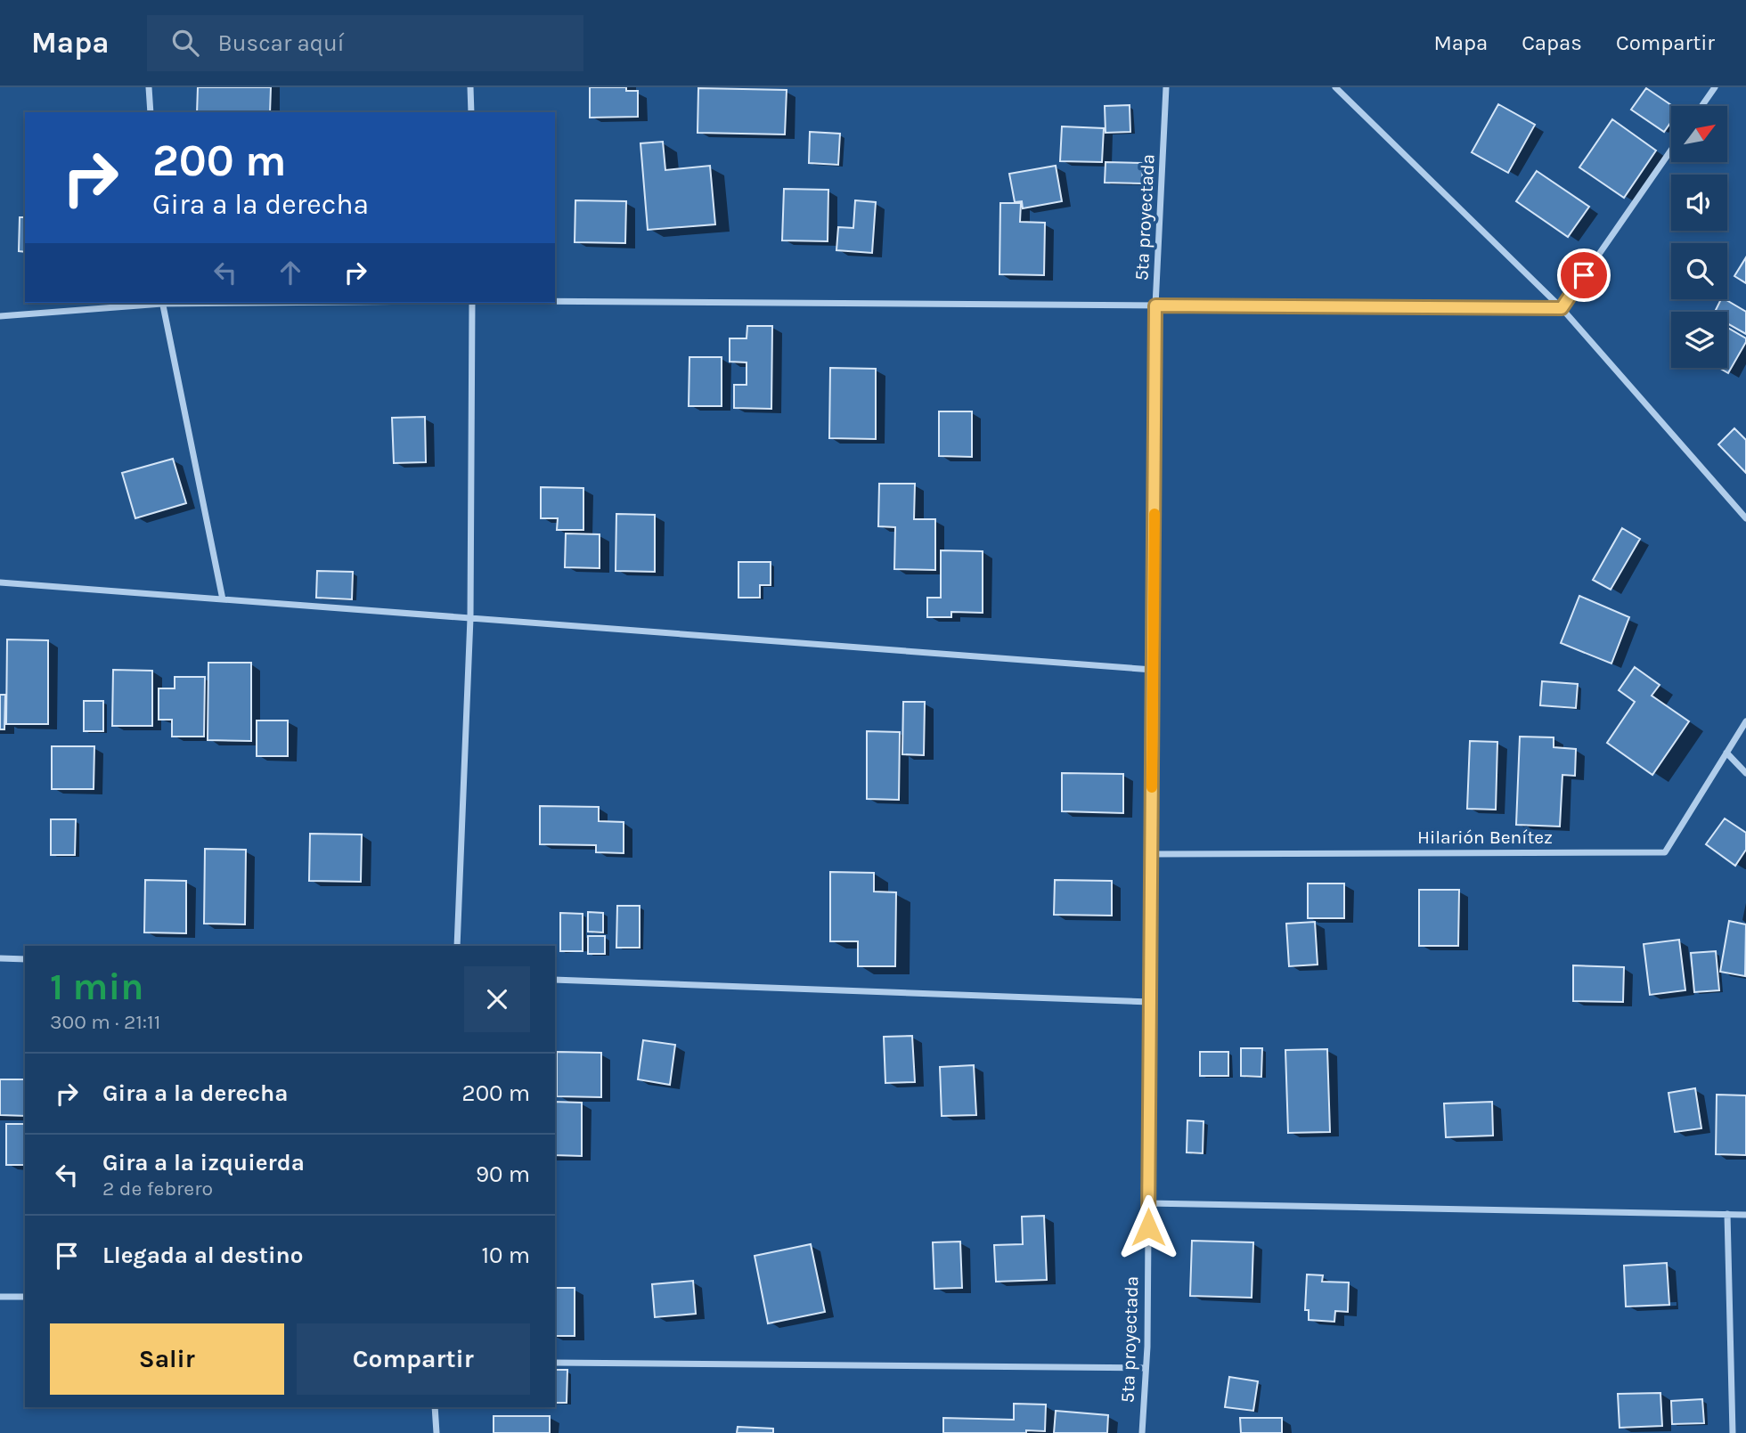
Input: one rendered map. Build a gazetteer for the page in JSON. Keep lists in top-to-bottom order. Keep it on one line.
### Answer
{"streets":{"street":["5ta proyectada","Hilarión Benítez"]},"crossings":[["5ta proyectada","Hilarión Benítez"]],"north":"top right","page":{"header":"Mapa","search":"Buscar aquí","nav":["Mapa","Capas","Compartir"],"turn":["200 m","Gira a la derecha"],"heading":["1 min","300 m · 21:11"],"list":[{"name":"Gira a la derecha","value":"200 m"},{"name":"Gira a la izquierda","note":"2 de febrero","value":"90 m"},{"name":"Llegada al destino","value":"10 m"}],"buttons":["Salir","Compartir"]}}
